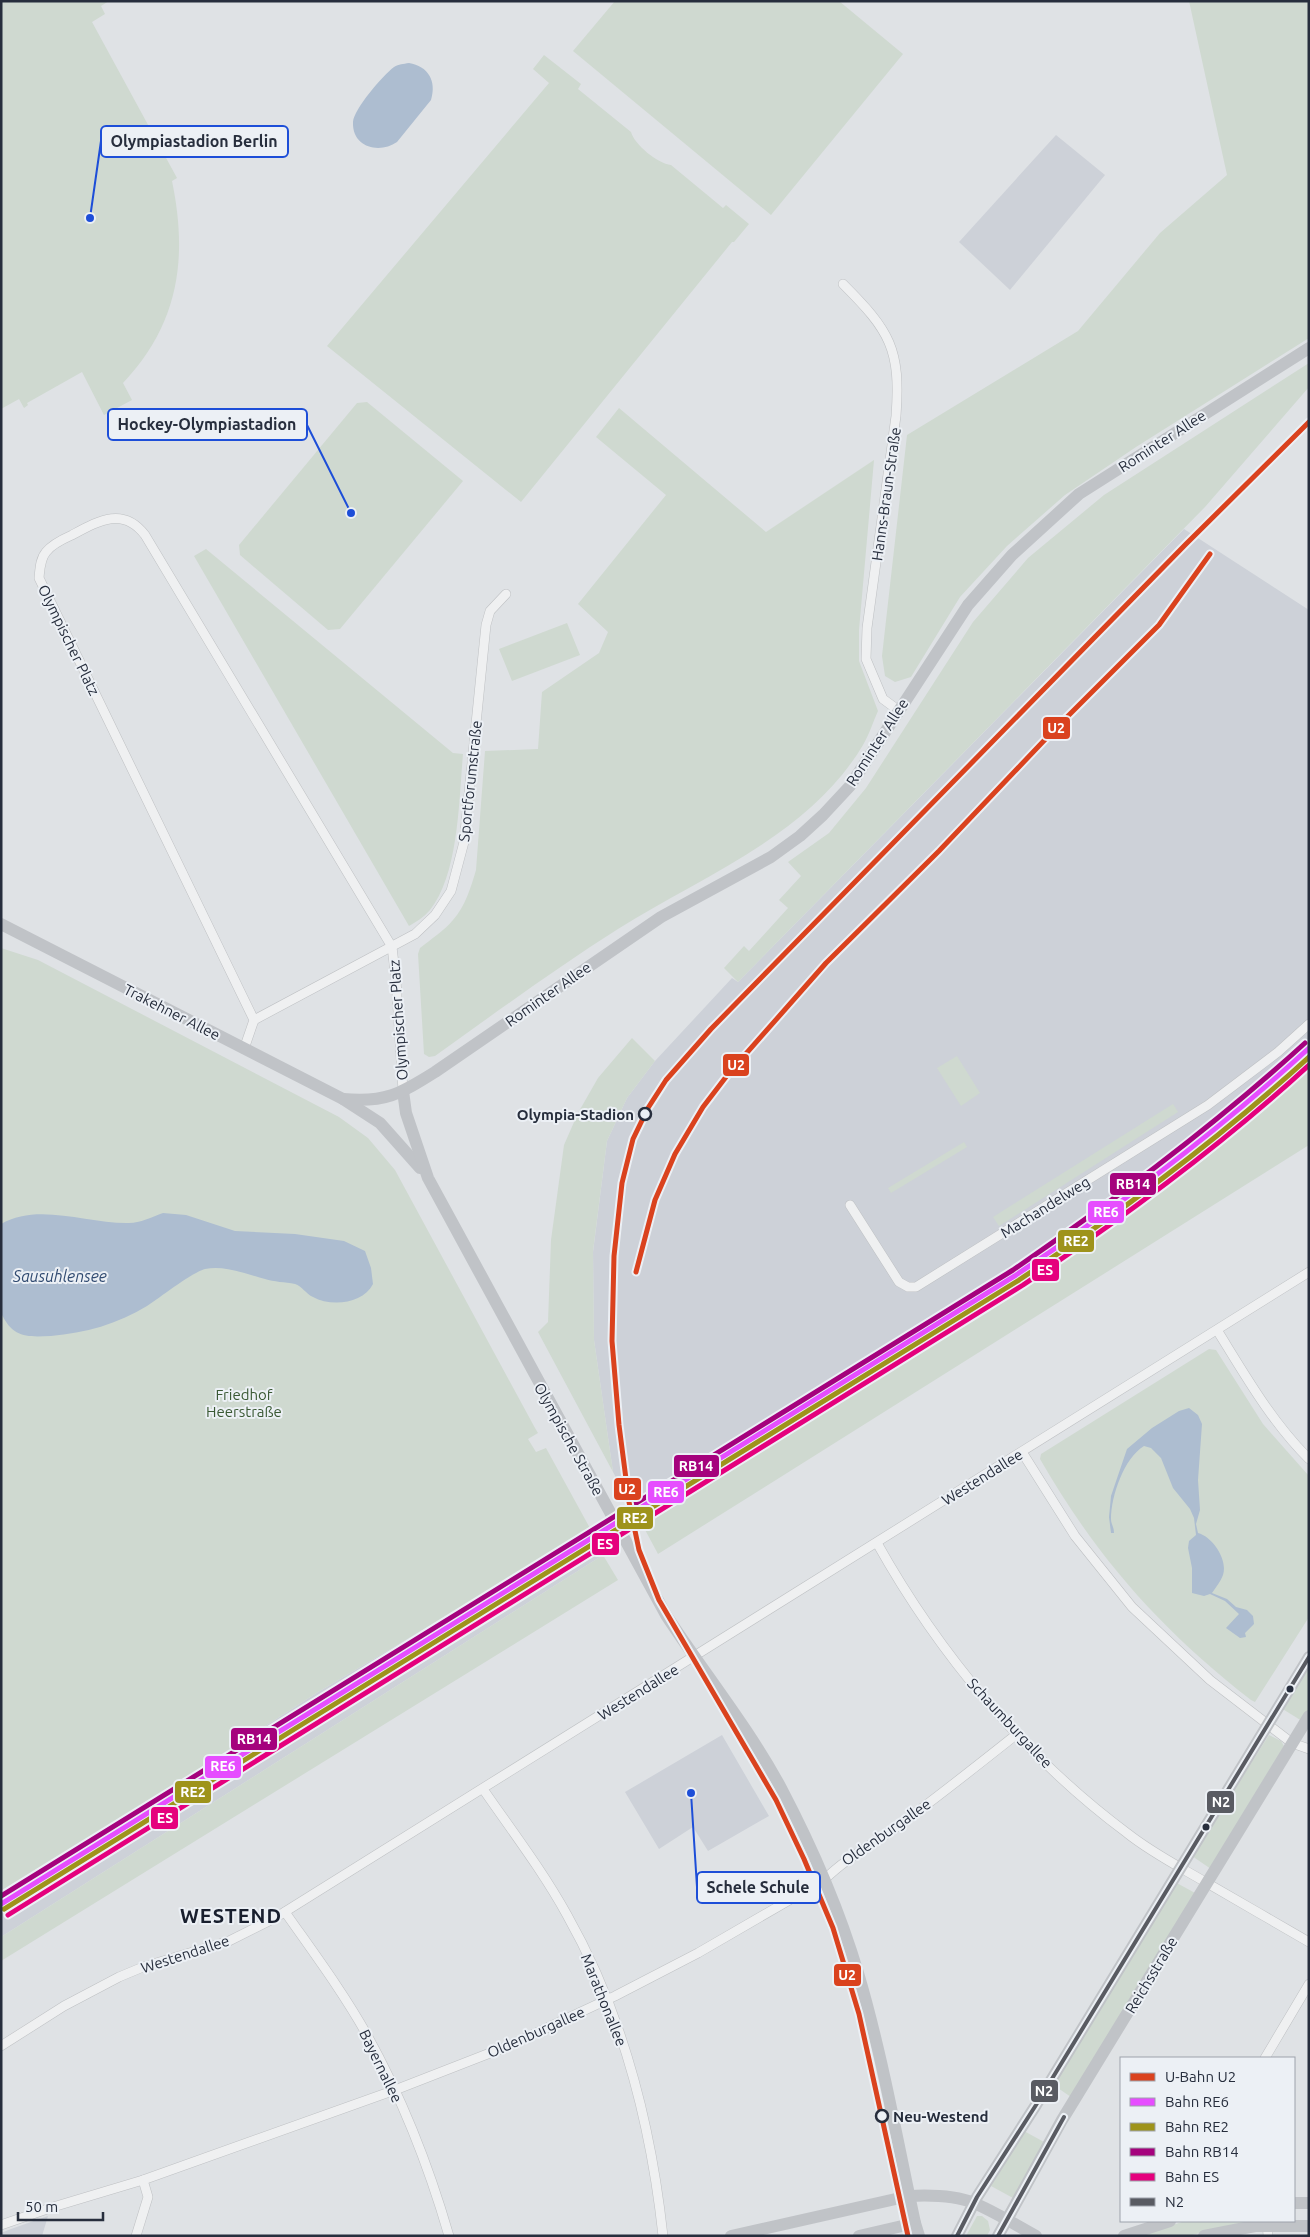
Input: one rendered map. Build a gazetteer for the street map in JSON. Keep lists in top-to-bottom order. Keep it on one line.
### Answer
{"streets":{"main road":["Rominter Allee","Olympischer Platz","Trakehner Allee","Olympische Straße","Reichsstraße"],"street":["Hanns-Braun-Straße","Sportforumstraße","Machandelweg","Westendallee","Schaumburgallee","Oldenburgallee","Marathonallee","Bayernallee"]},"crossings":[["Rominter Allee","Hanns-Braun-Straße"],["Rominter Allee","Olympischer Platz"],["Rominter Allee","Olympische Straße"],["Olympischer Platz","Sportforumstraße"],["Olympischer Platz","Trakehner Allee"],["Olympischer Platz","Olympische Straße"],["Trakehner Allee","Olympische Straße"],["Olympische Straße","Westendallee"],["Olympische Straße","Oldenburgallee"],["Westendallee","Schaumburgallee"],["Westendallee","Marathonallee"],["Westendallee","Bayernallee"],["Schaumburgallee","Oldenburgallee"],["Schaumburgallee","Reichsstraße"],["Oldenburgallee","Marathonallee"],["Oldenburgallee","Bayernallee"]],"districts":["WESTEND"],"water":["Sausuhlensee"],"parks":["Friedhof Heerstraße"],"places":["Olympiastadion Berlin","Hockey-Olympiastadion","Olympia-Stadion","Schele Schule","Neu-Westend"],"lines":["metro line U2","rail line RB14","rail line RE6","rail line RE2","rail line ES","transit line N2"],"legend":["U-Bahn U2","Bahn RE6","Bahn RE2","Bahn RB14","Bahn ES","N2"],"scale_bar":"50 m"}
